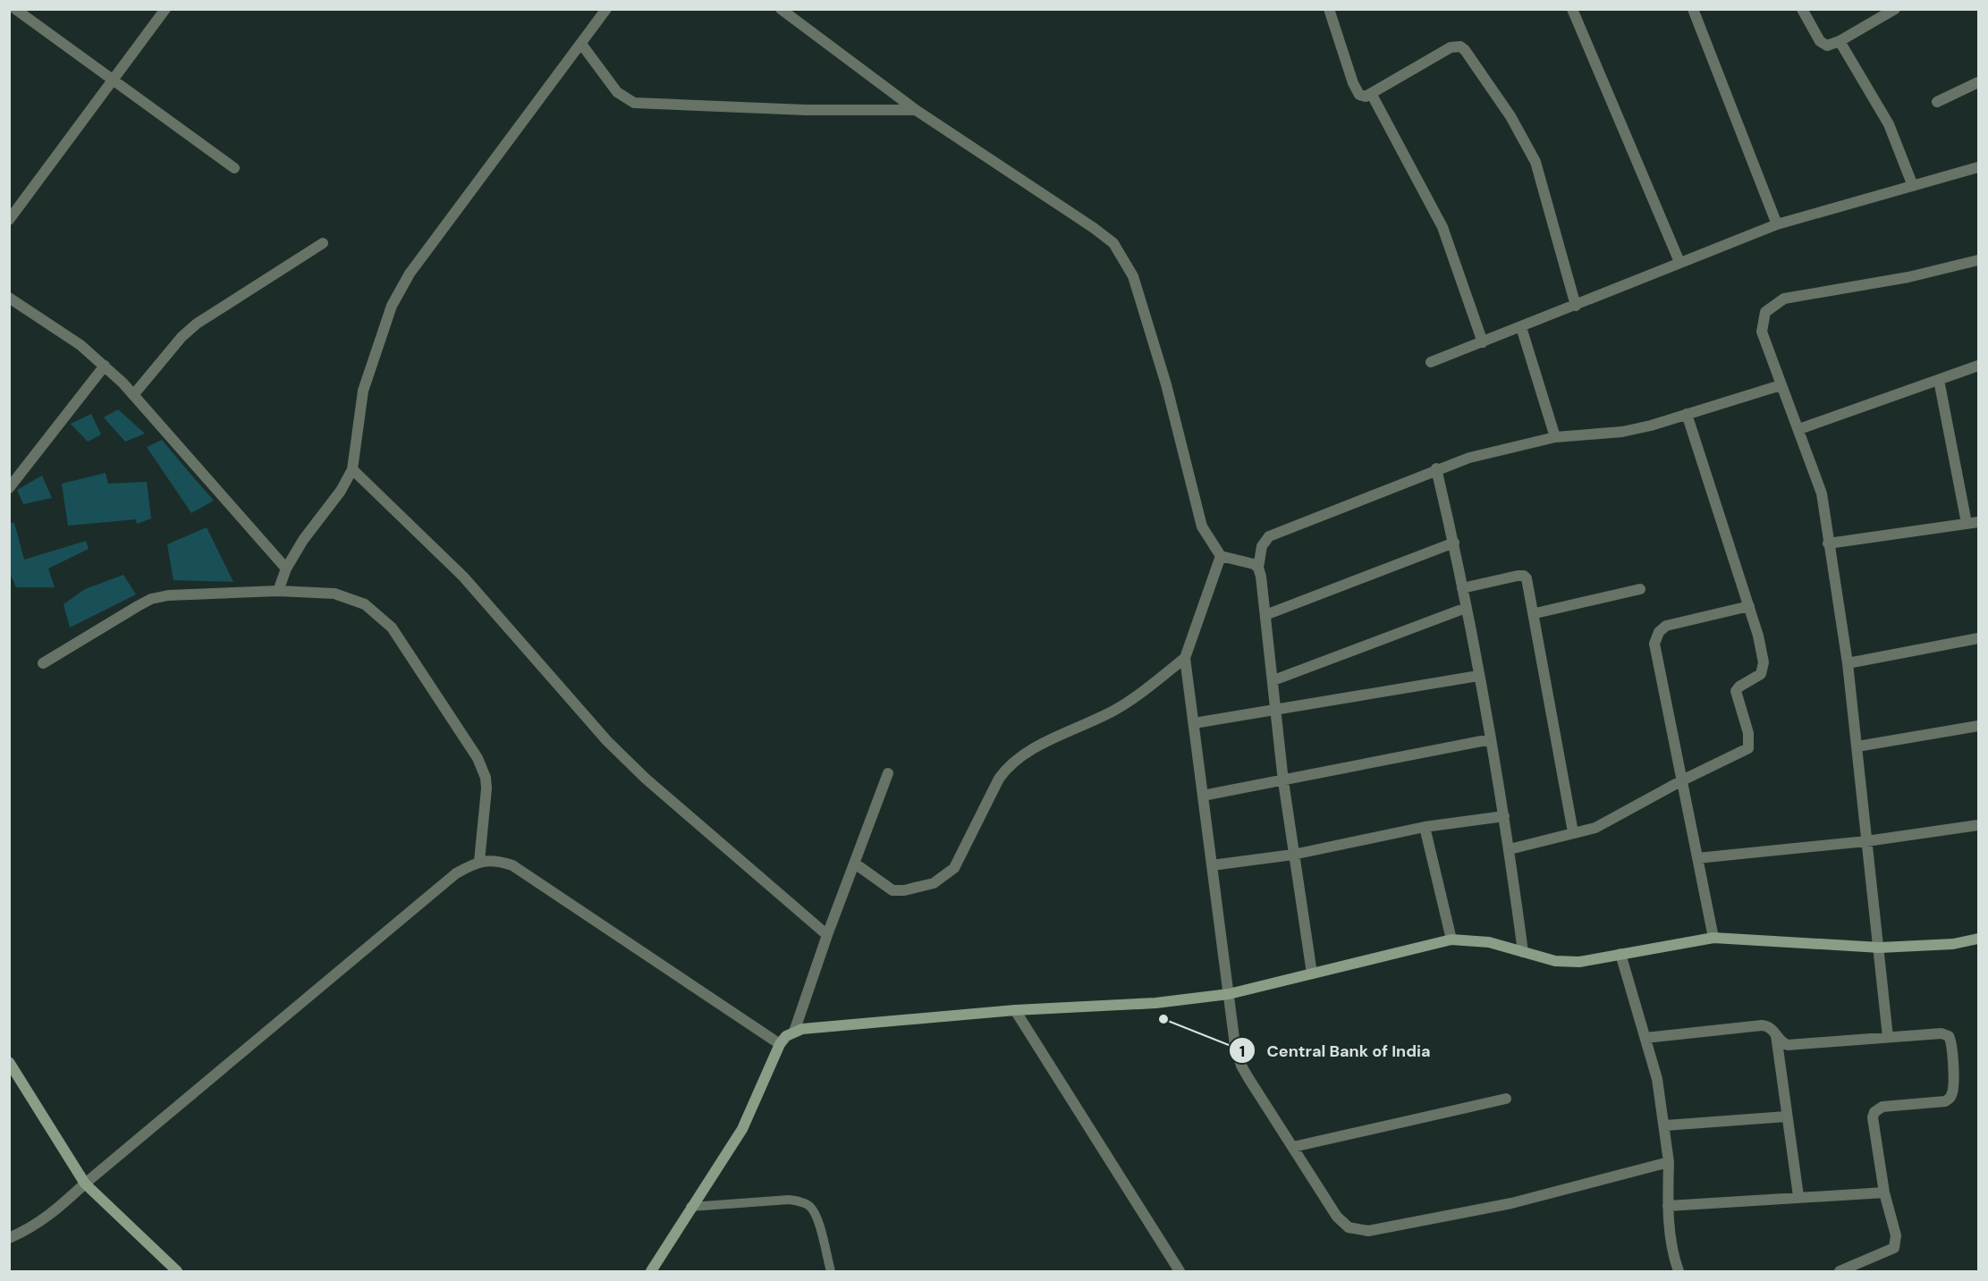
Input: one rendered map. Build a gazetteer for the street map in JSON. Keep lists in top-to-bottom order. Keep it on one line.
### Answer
{"places":["Central Bank of India"]}
